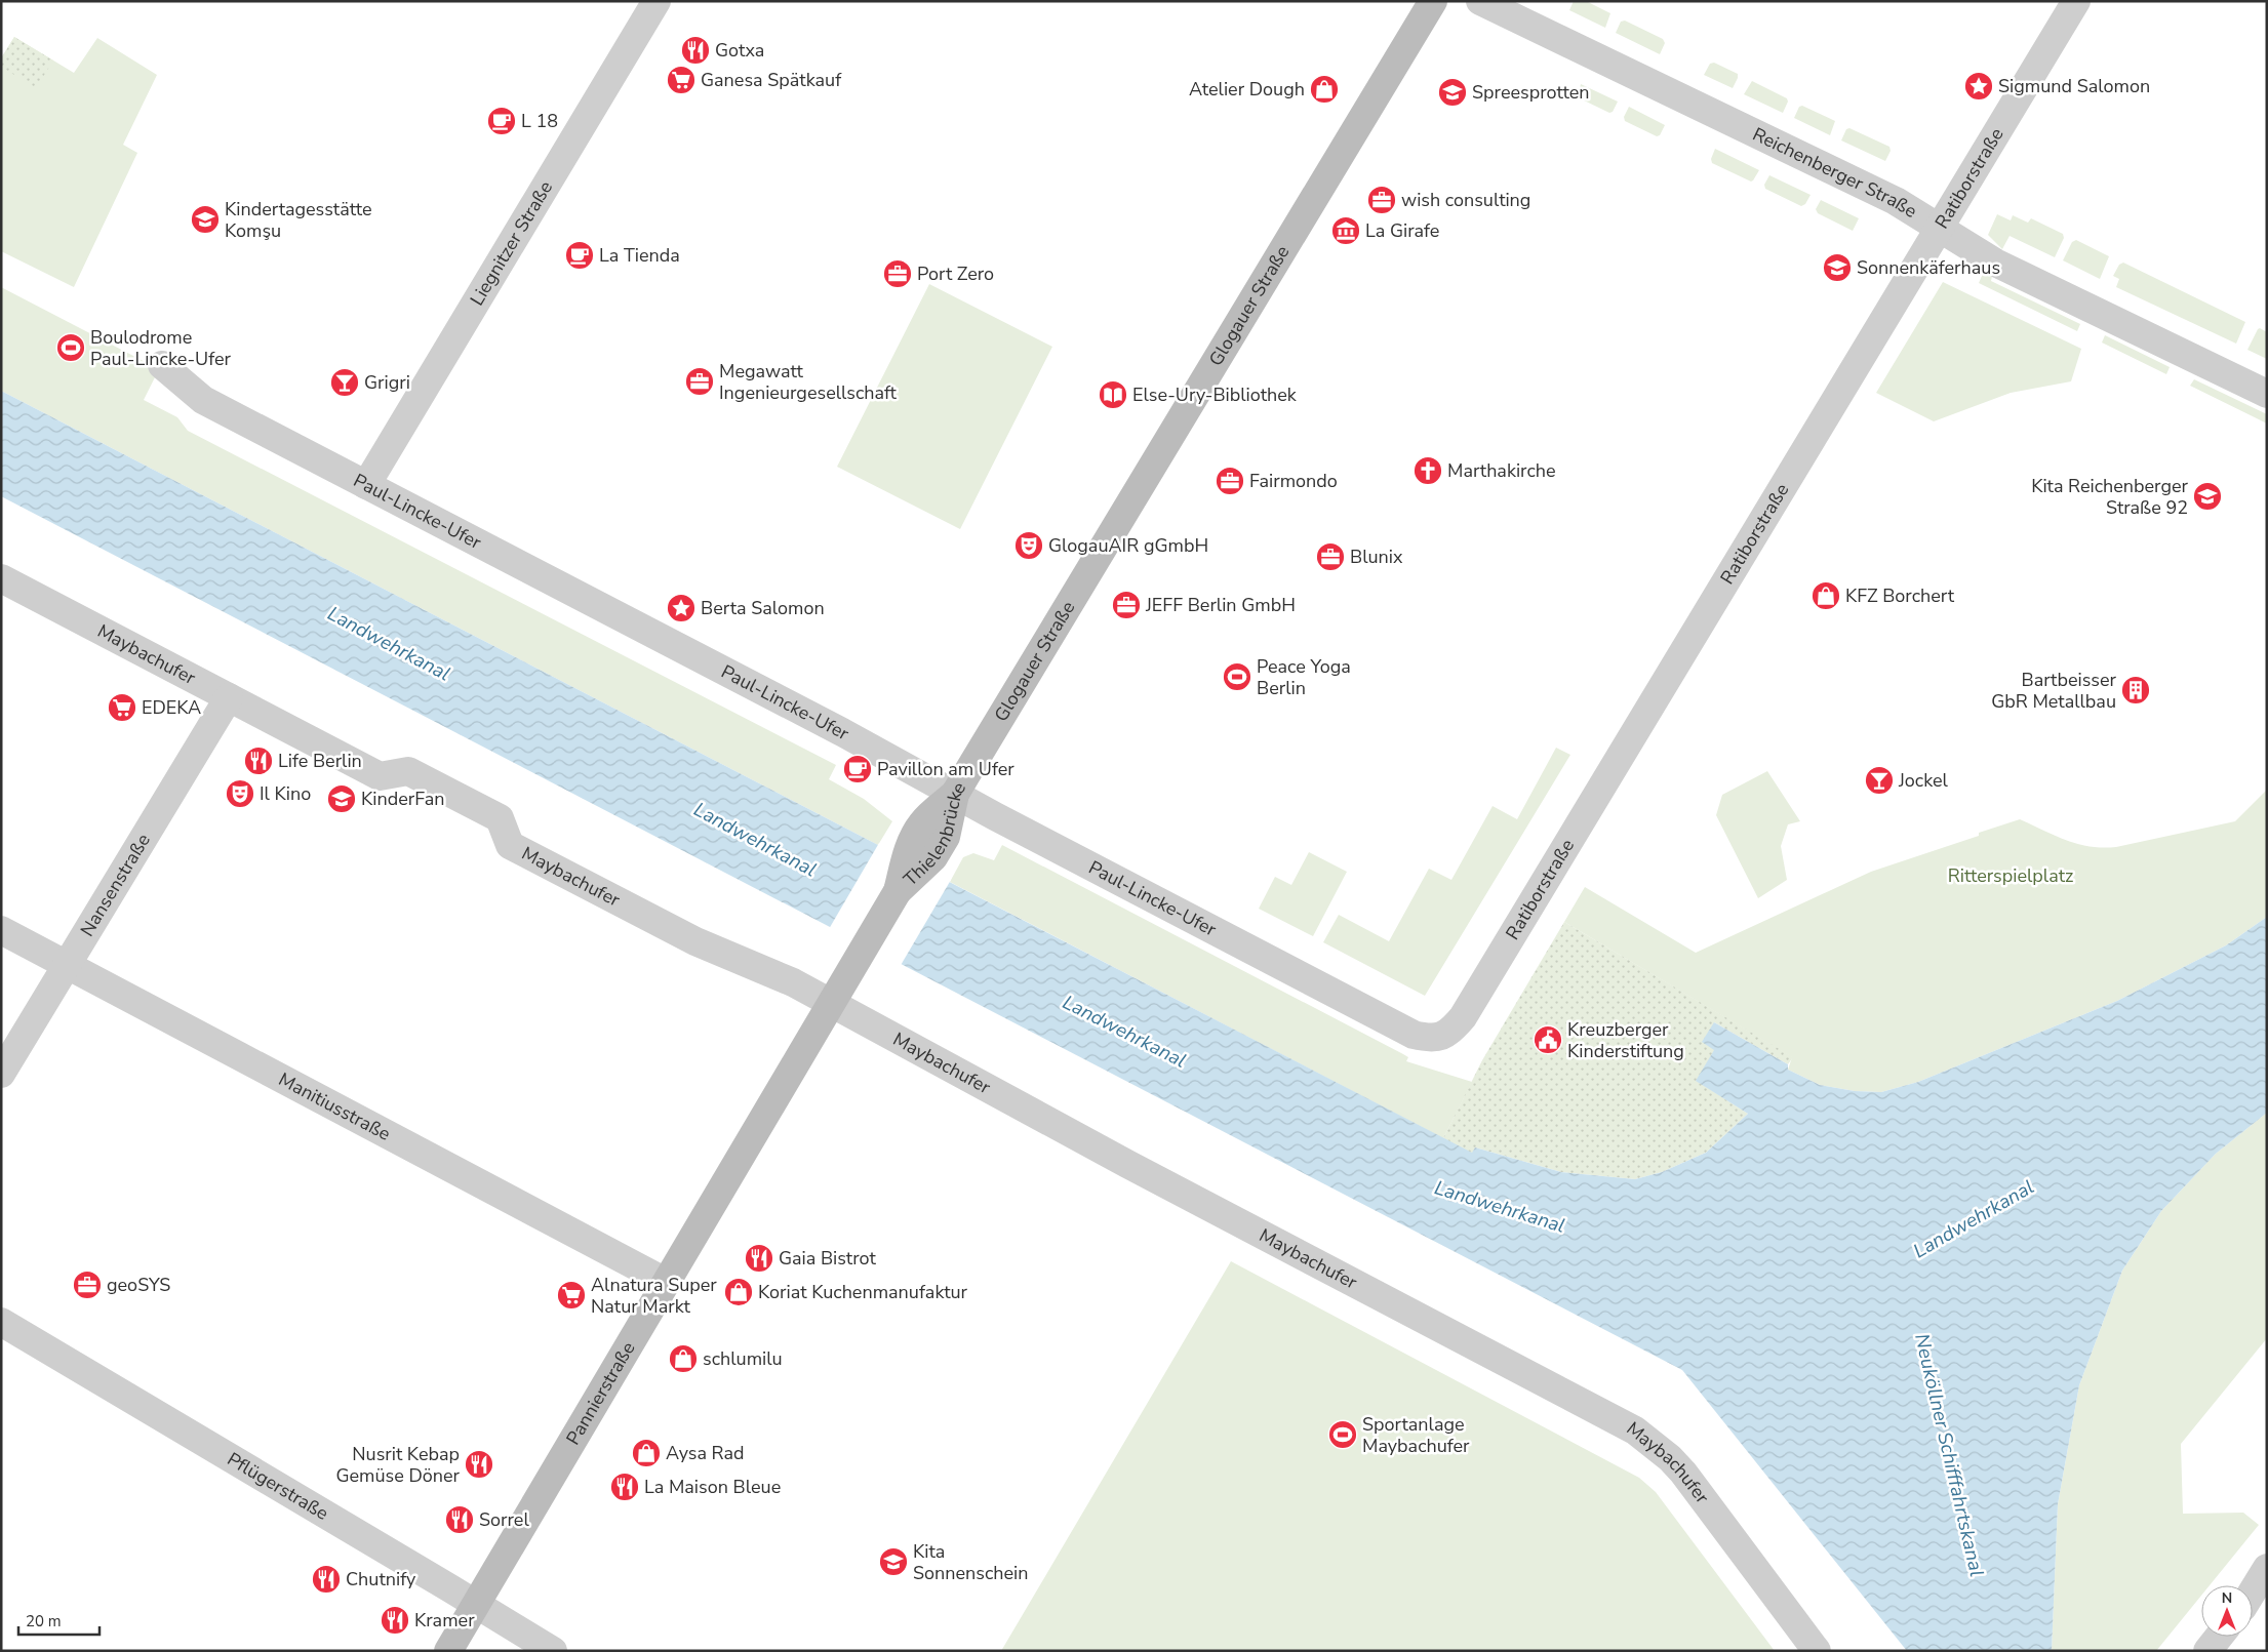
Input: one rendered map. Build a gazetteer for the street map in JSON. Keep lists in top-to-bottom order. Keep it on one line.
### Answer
{"streets":{"street":["Reichenberger Straße","Ratiborstraße","Liegnitzer Straße","Glogauer Straße","Paul-Lincke-Ufer","Maybachufer","Thielenbrücke","Nansenstraße","Manitiusstraße","Pannierstraße","Pflügerstraße"]},"crossings":[["Reichenberger Straße","Ratiborstraße"],["Ratiborstraße","Paul-Lincke-Ufer"],["Liegnitzer Straße","Paul-Lincke-Ufer"],["Glogauer Straße","Paul-Lincke-Ufer"],["Glogauer Straße","Thielenbrücke"],["Paul-Lincke-Ufer","Thielenbrücke"],["Maybachufer","Thielenbrücke"],["Maybachufer","Nansenstraße"],["Maybachufer","Pannierstraße"],["Thielenbrücke","Pannierstraße"],["Nansenstraße","Manitiusstraße"],["Manitiusstraße","Pannierstraße"],["Pannierstraße","Pflügerstraße"]],"water":["Landwehrkanal","Neuköllner Schifffahrtskanal"],"parks":["Ritterspielplatz"],"places":{"restaurant":["Gotxa","Life Berlin","Gaia Bistrot","Nusrit Kebap Gemüse Döner","La Maison Bleue","Sorrel","Chutnify","Kramer"],"supermarket":["Ganesa Spätkauf","EDEKA","Alnatura Super Natur Markt"],"place":["Sigmund Salomon","Berta Salomon"],"shop":["Atelier Dough","KFZ Borchert","Koriat Kuchenmanufaktur","schlumilu","Aysa Rad"],"school or university":["Spreesprotten","Kindertagesstätte Komşu","Sonnenkäferhaus","Kita Reichenberger Straße 92","KinderFan","Kita Sonnenschein"],"cafe":["L 18","La Tienda","Pavillon am Ufer"],"office":["wish consulting","Port Zero","Megawatt Ingenieurgesellschaft","Fairmondo","Blunix","JEFF Berlin GmbH","geoSYS"],"museum":["La Girafe"],"sports":["Boulodrome Paul-Lincke-Ufer","Peace Yoga Berlin","Sportanlage Maybachufer"],"bar":["Grigri","Jockel"],"library":["Else-Ury-Bibliothek"],"church":["Marthakirche"],"theatre":["GlogauAIR gGmbH","Il Kino"],"building":["Bartbeisser GbR Metallbau"],"public building":["Kreuzberger Kinderstiftung"]},"scale_bar":"20 m","north":"top"}
